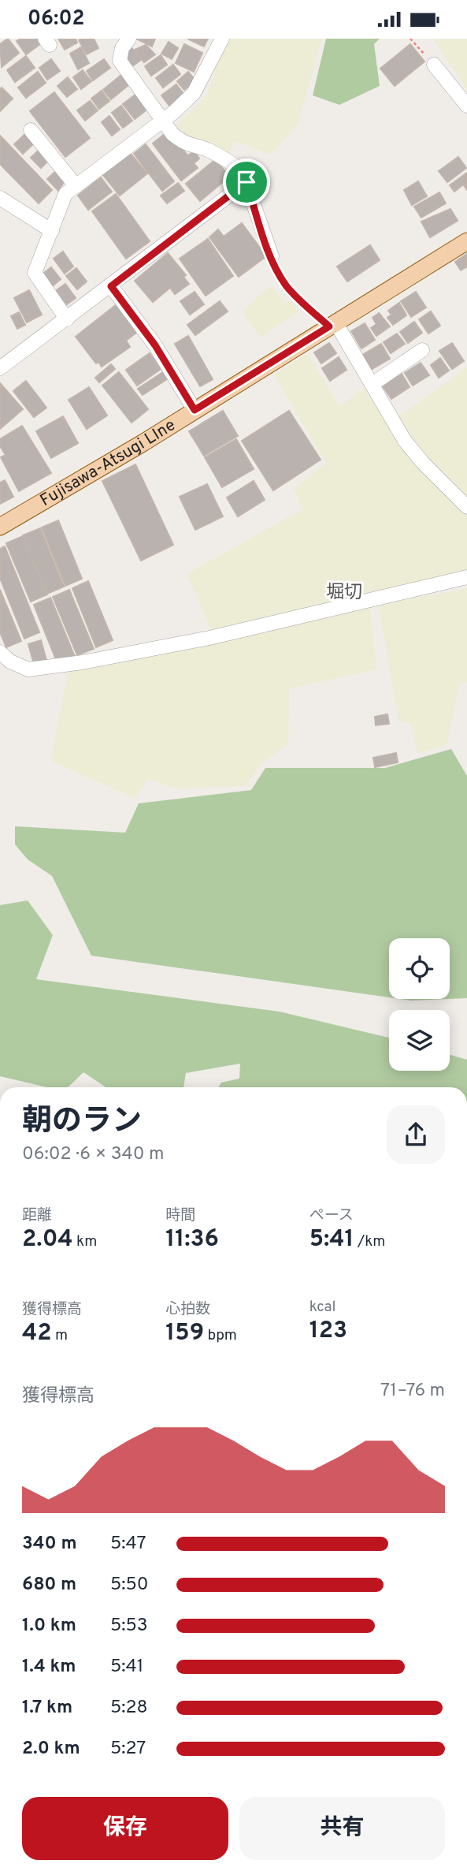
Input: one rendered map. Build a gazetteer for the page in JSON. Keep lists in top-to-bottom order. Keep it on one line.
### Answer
{"streets":{"main road":["Fujisawa-Atsugi LIne"]},"districts":["堀切"],"page":{"status":"06:02","heading":["朝のラン","06:02 · 6 × 340 m"],"stats":[["距離","2.04 km"],["時間","11:36"],["ペース","5:41 /km"],["獲得標高","42 m"],["心拍数","159 bpm"],["kcal","123"]],"chart":["獲得標高","71–76 m"],"list":[{"name":"340 m","note":"5:47"},{"name":"680 m","note":"5:50"},{"name":"1.0 km","note":"5:53"},{"name":"1.4 km","note":"5:41"},{"name":"1.7 km","note":"5:28"},{"name":"2.0 km","note":"5:27"}],"buttons":["保存","共有"]}}
